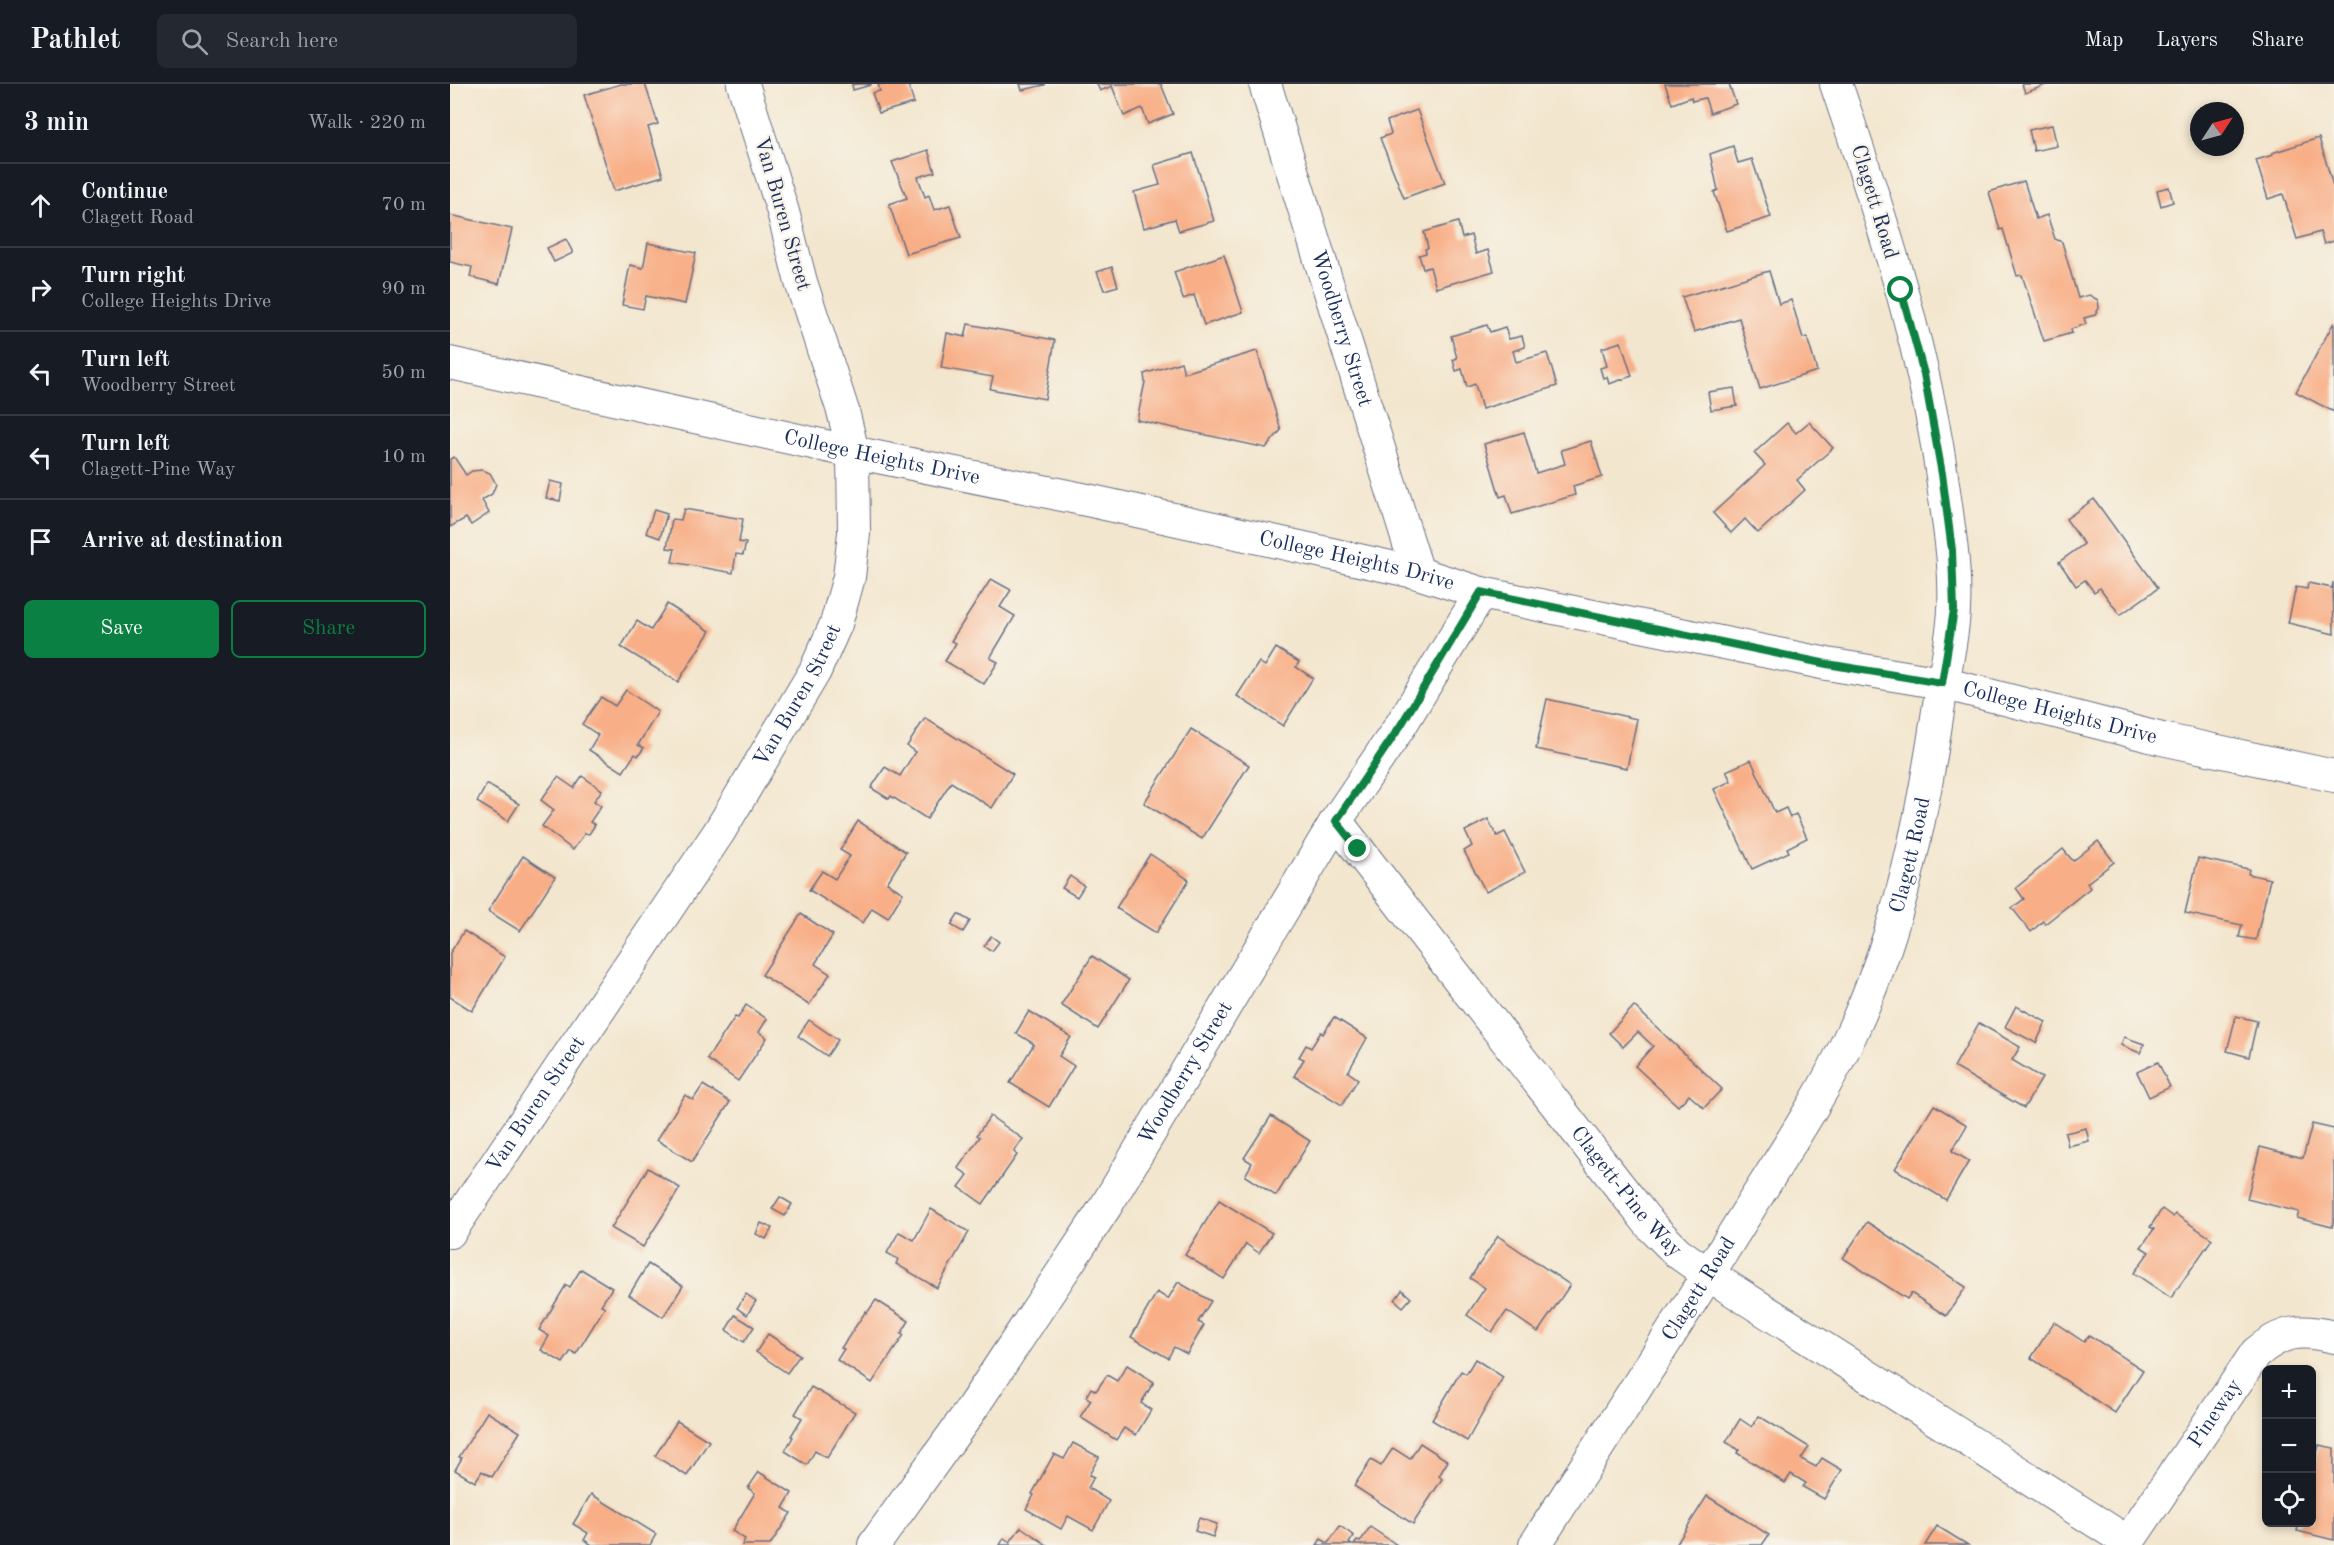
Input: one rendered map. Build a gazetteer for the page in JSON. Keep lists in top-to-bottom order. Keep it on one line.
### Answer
{"streets":{"street":["Clagett Road","Van Buren Street","Woodberry Street","College Heights Drive","Clagett-Pine Way","Pineway"]},"crossings":[["Clagett Road","College Heights Drive"],["Clagett Road","Clagett-Pine Way"],["Van Buren Street","College Heights Drive"],["Woodberry Street","College Heights Drive"],["Woodberry Street","Clagett-Pine Way"],["Clagett-Pine Way","Pineway"]],"north":"top right","page":{"header":"Pathlet","search":"Search here","nav":["Map","Layers","Share"],"heading":["3 min","Walk · 220 m"],"list":[["Continue","Clagett Road","70 m"],["Turn right","College Heights Drive","90 m"],["Turn left","Woodberry Street","50 m"],["Turn left","Clagett-Pine Way","10 m"],"Arrive at destination"],"buttons":["Save","Share"],"map_buttons":["+","−"]}}
